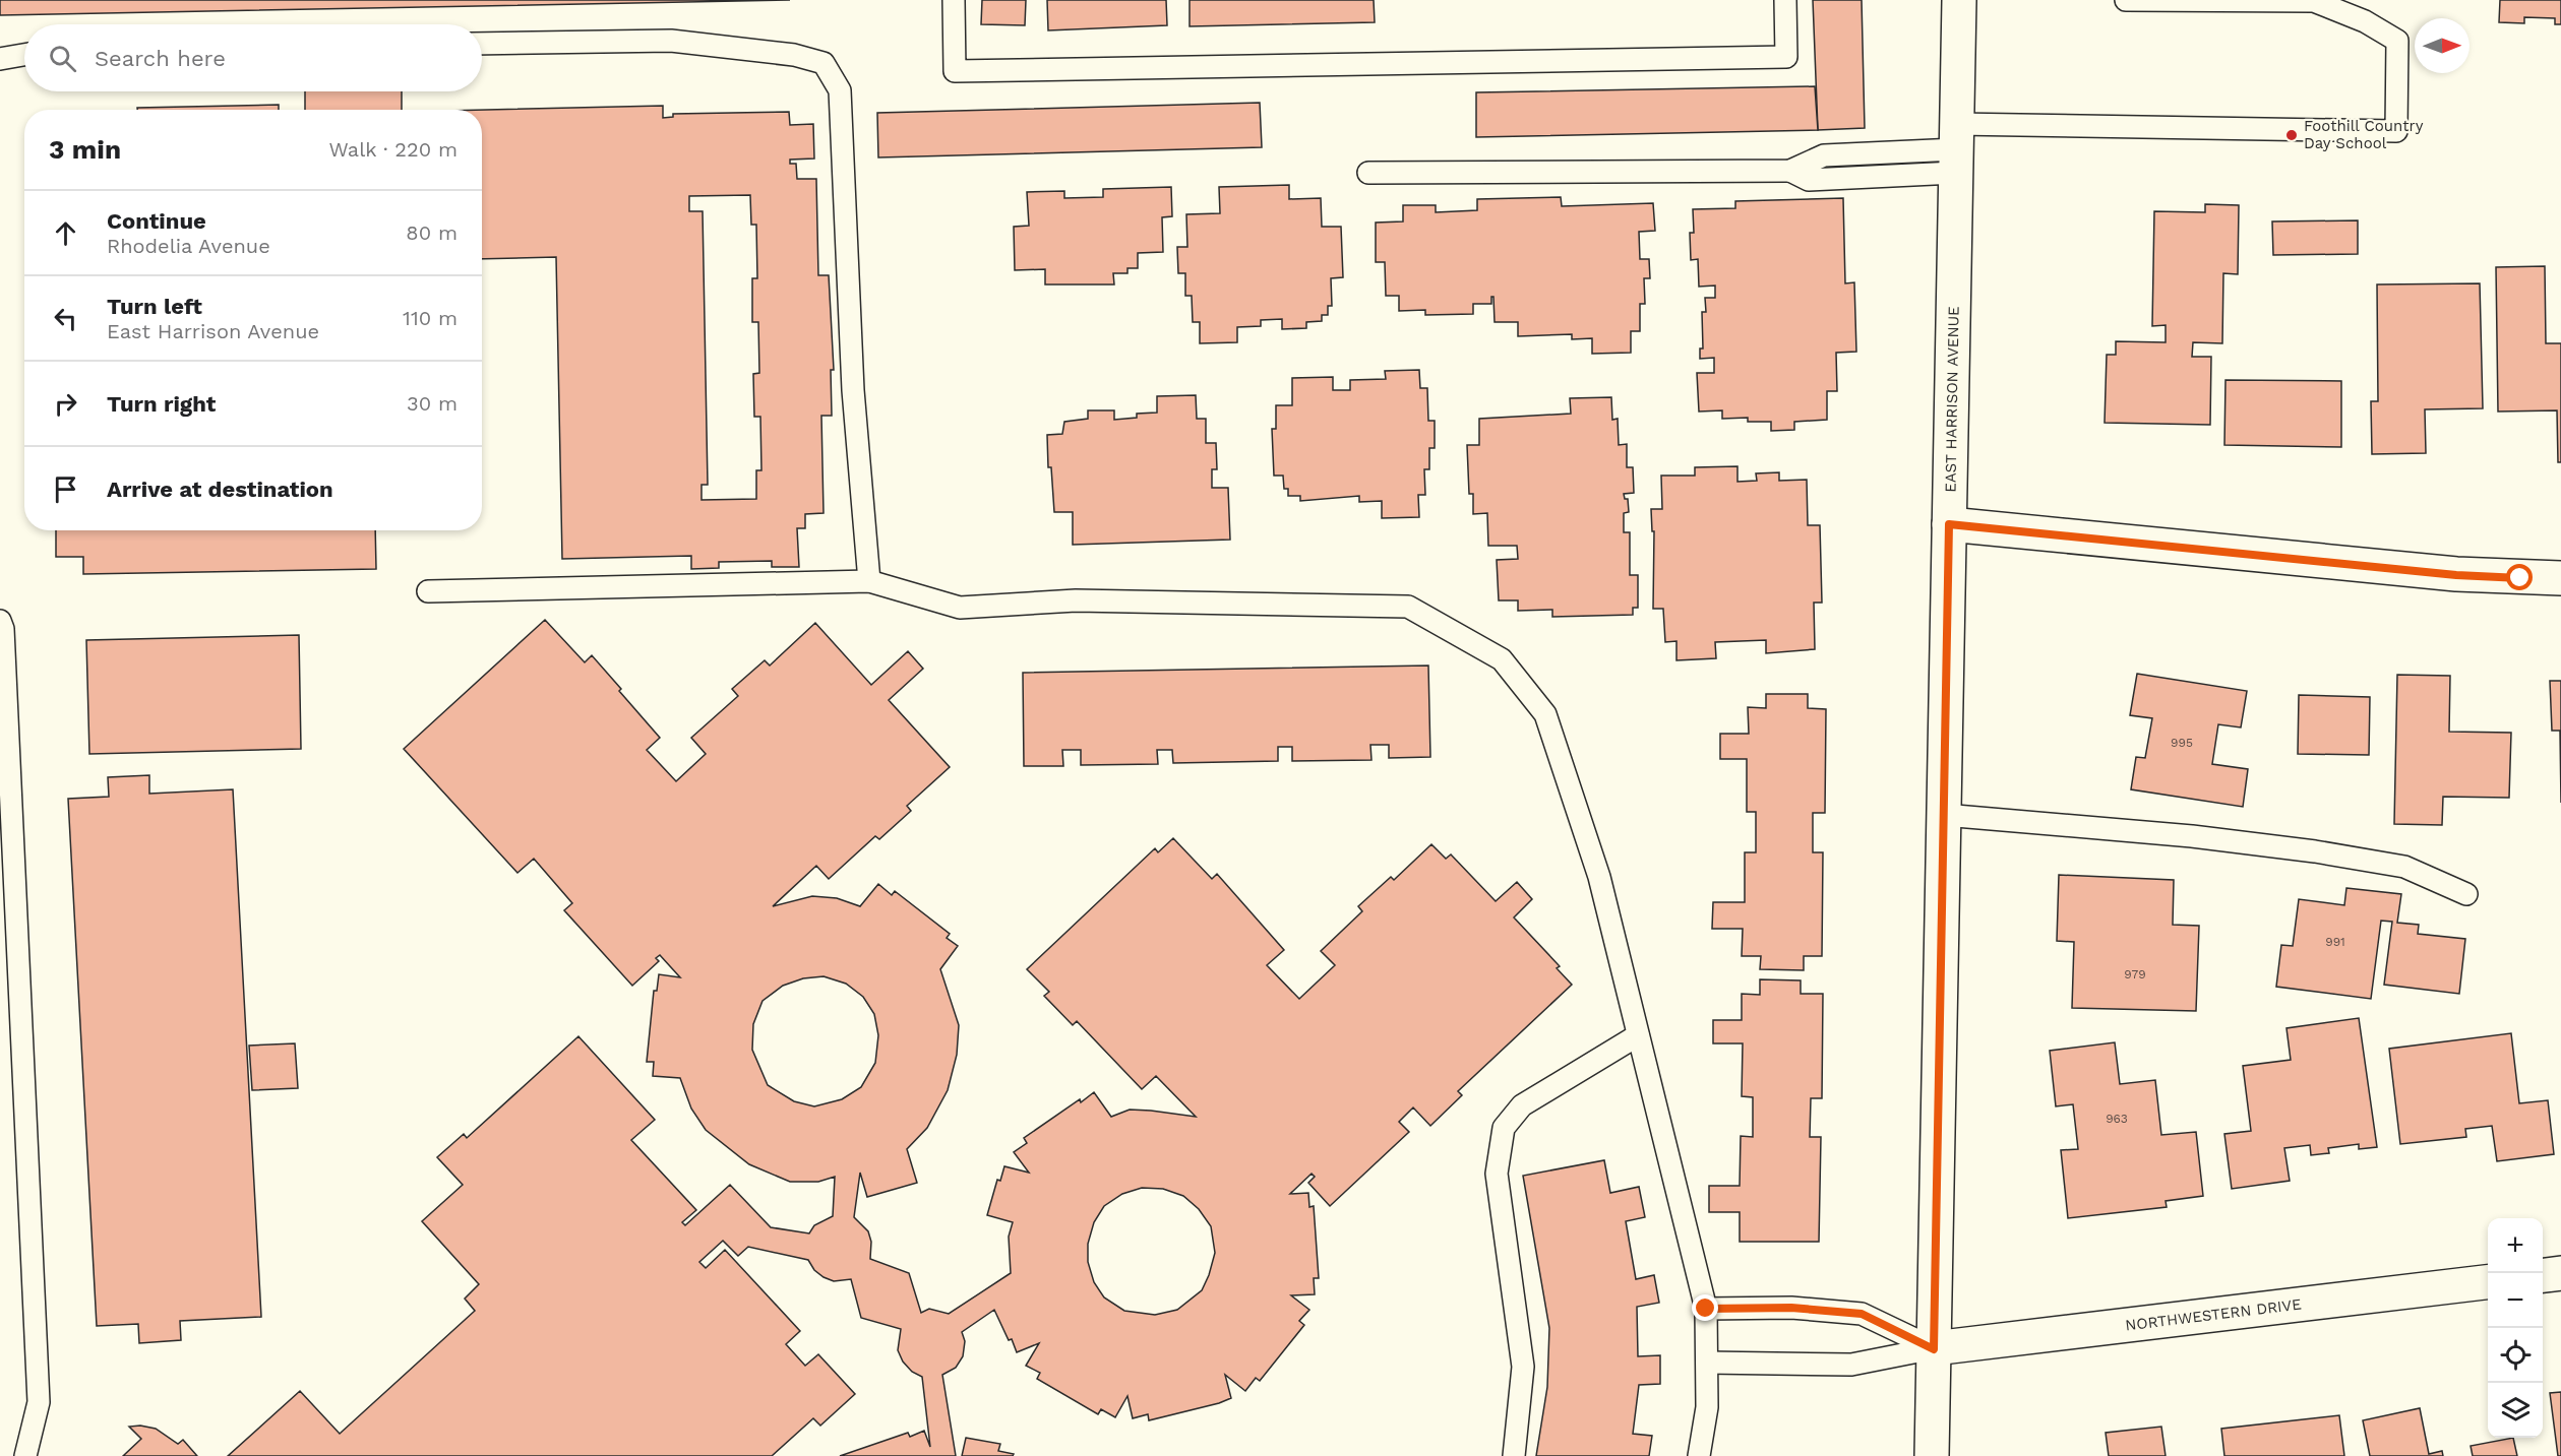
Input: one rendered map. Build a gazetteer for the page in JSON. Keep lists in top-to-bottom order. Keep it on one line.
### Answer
{"streets":{"street":["EAST HARRISON AVENUE","NORTHWESTERN DRIVE"]},"crossings":[["EAST HARRISON AVENUE","NORTHWESTERN DRIVE"]],"places":["Foothill Country Day School"],"house_numbers":["995","991","979","963"],"north":"right","page":{"search":"Search here","heading":["3 min","Walk · 220 m"],"list":[["Continue","Rhodelia Avenue","80 m"],["Turn left","East Harrison Avenue","110 m"],["Turn right","30 m"],"Arrive at destination"],"map_buttons":["+","−"]}}
